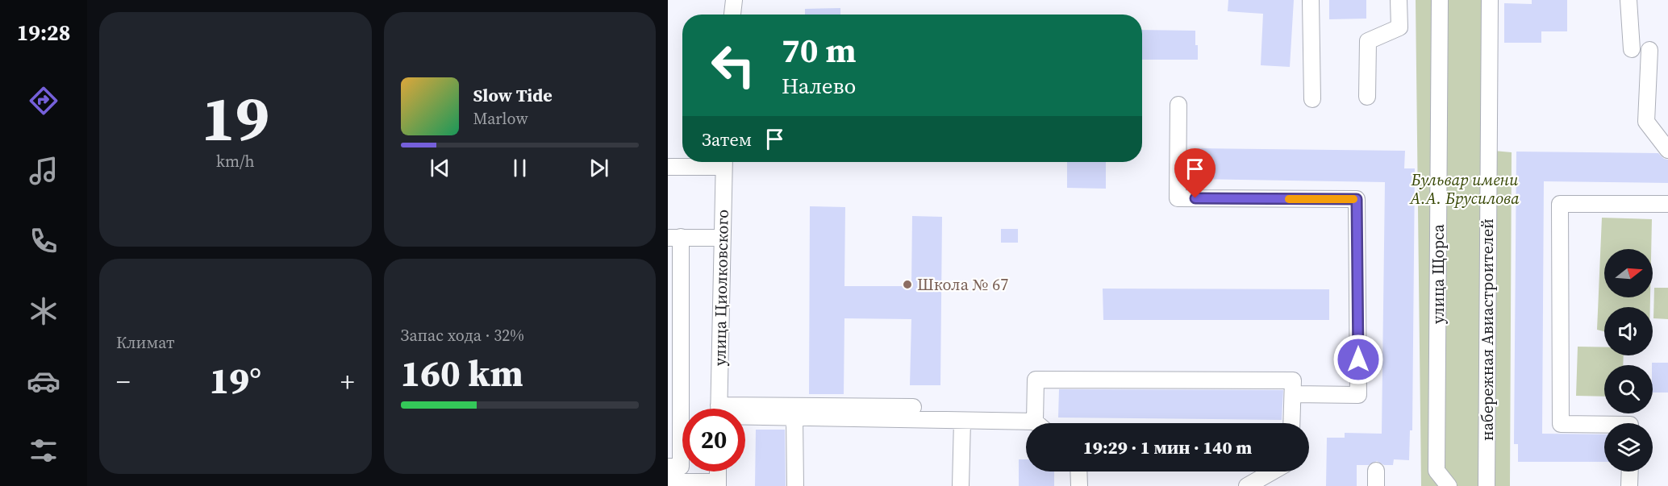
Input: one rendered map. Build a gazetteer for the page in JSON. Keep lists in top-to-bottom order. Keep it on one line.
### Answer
{"streets":{"street":["улица Щорса","улица Циолковского","набережная Авиастроителей"]},"parks":["Бульвар имени А.А. Брусилова"],"places":["Школа № 67"],"north":"right","page":{"tabs":"19:28","tile":[["19","km/h"],"Климат",["Запас хода · 32%","160 km"]],"turn":["70 m","Налево"],"song":["Slow Tide","Marlow"],"then":"Затем","heat":["−","19°","+"],"limit":"20","trip":"19:29 · 1 мин · 140 m"}}
